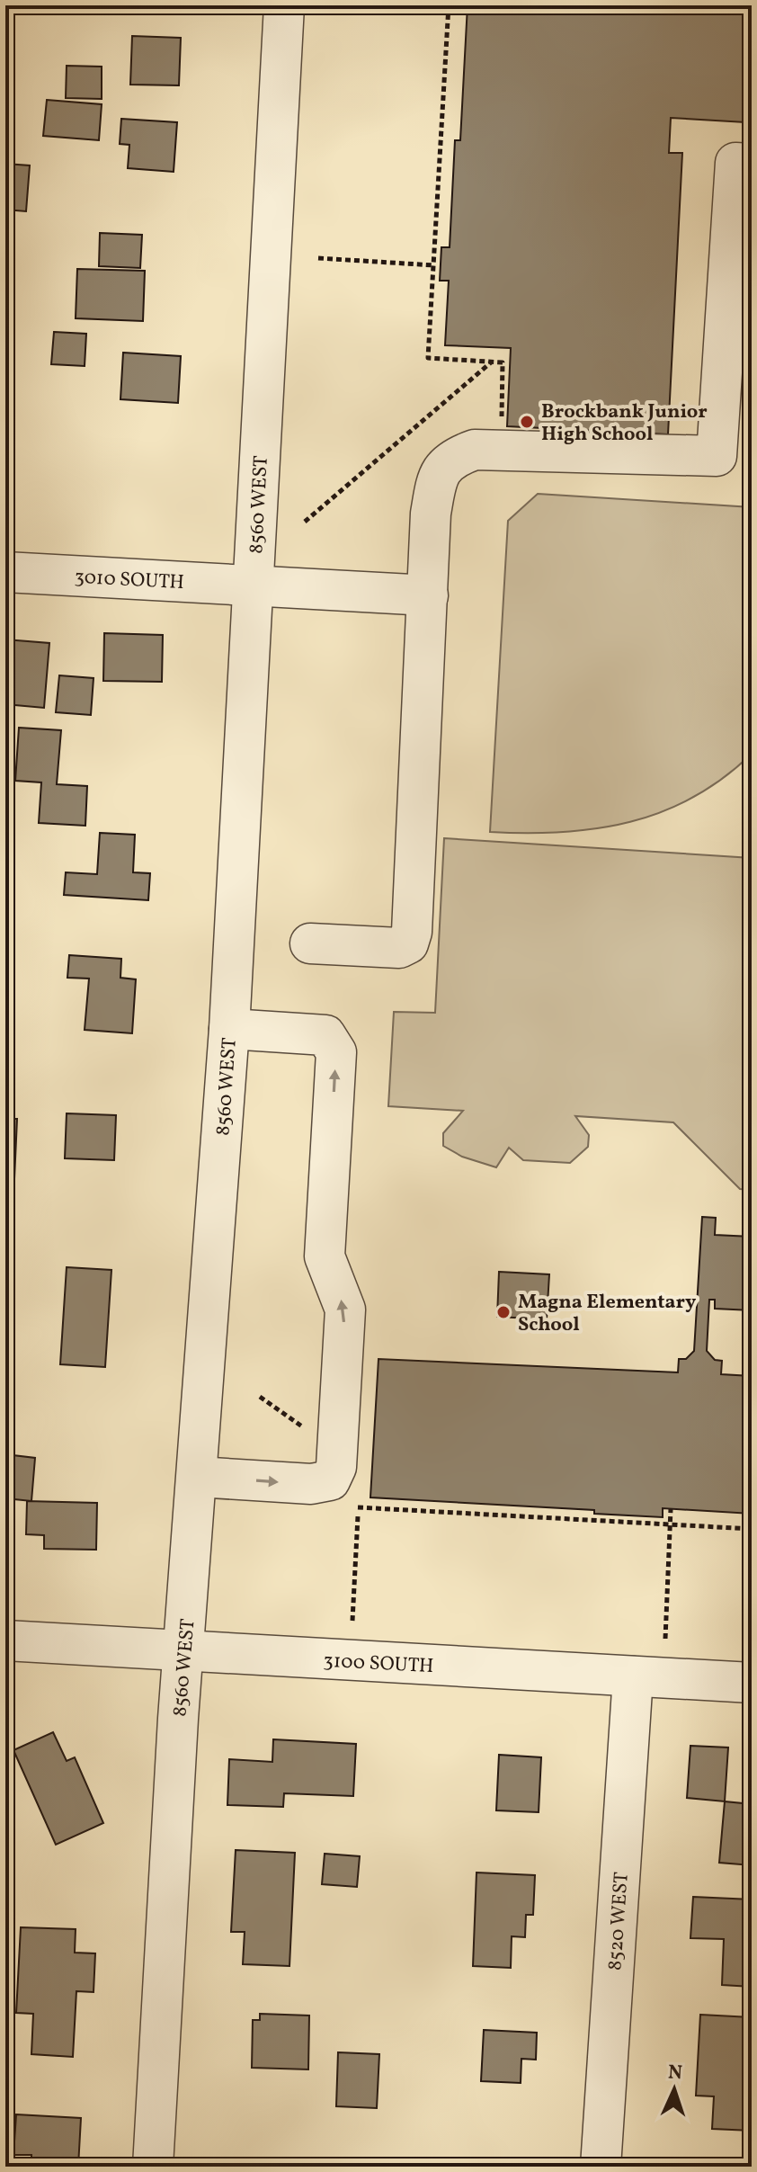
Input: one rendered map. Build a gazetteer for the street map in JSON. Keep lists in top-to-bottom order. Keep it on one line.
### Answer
{"streets":{"street":["8560 WEST","3010 SOUTH","3100 SOUTH","8520 WEST"]},"crossings":[["8560 WEST","3010 SOUTH"],["8560 WEST","3100 SOUTH"],["3100 SOUTH","8520 WEST"]],"places":["Brockbank Junior High School","Magna Elementary School"],"north":"top"}
